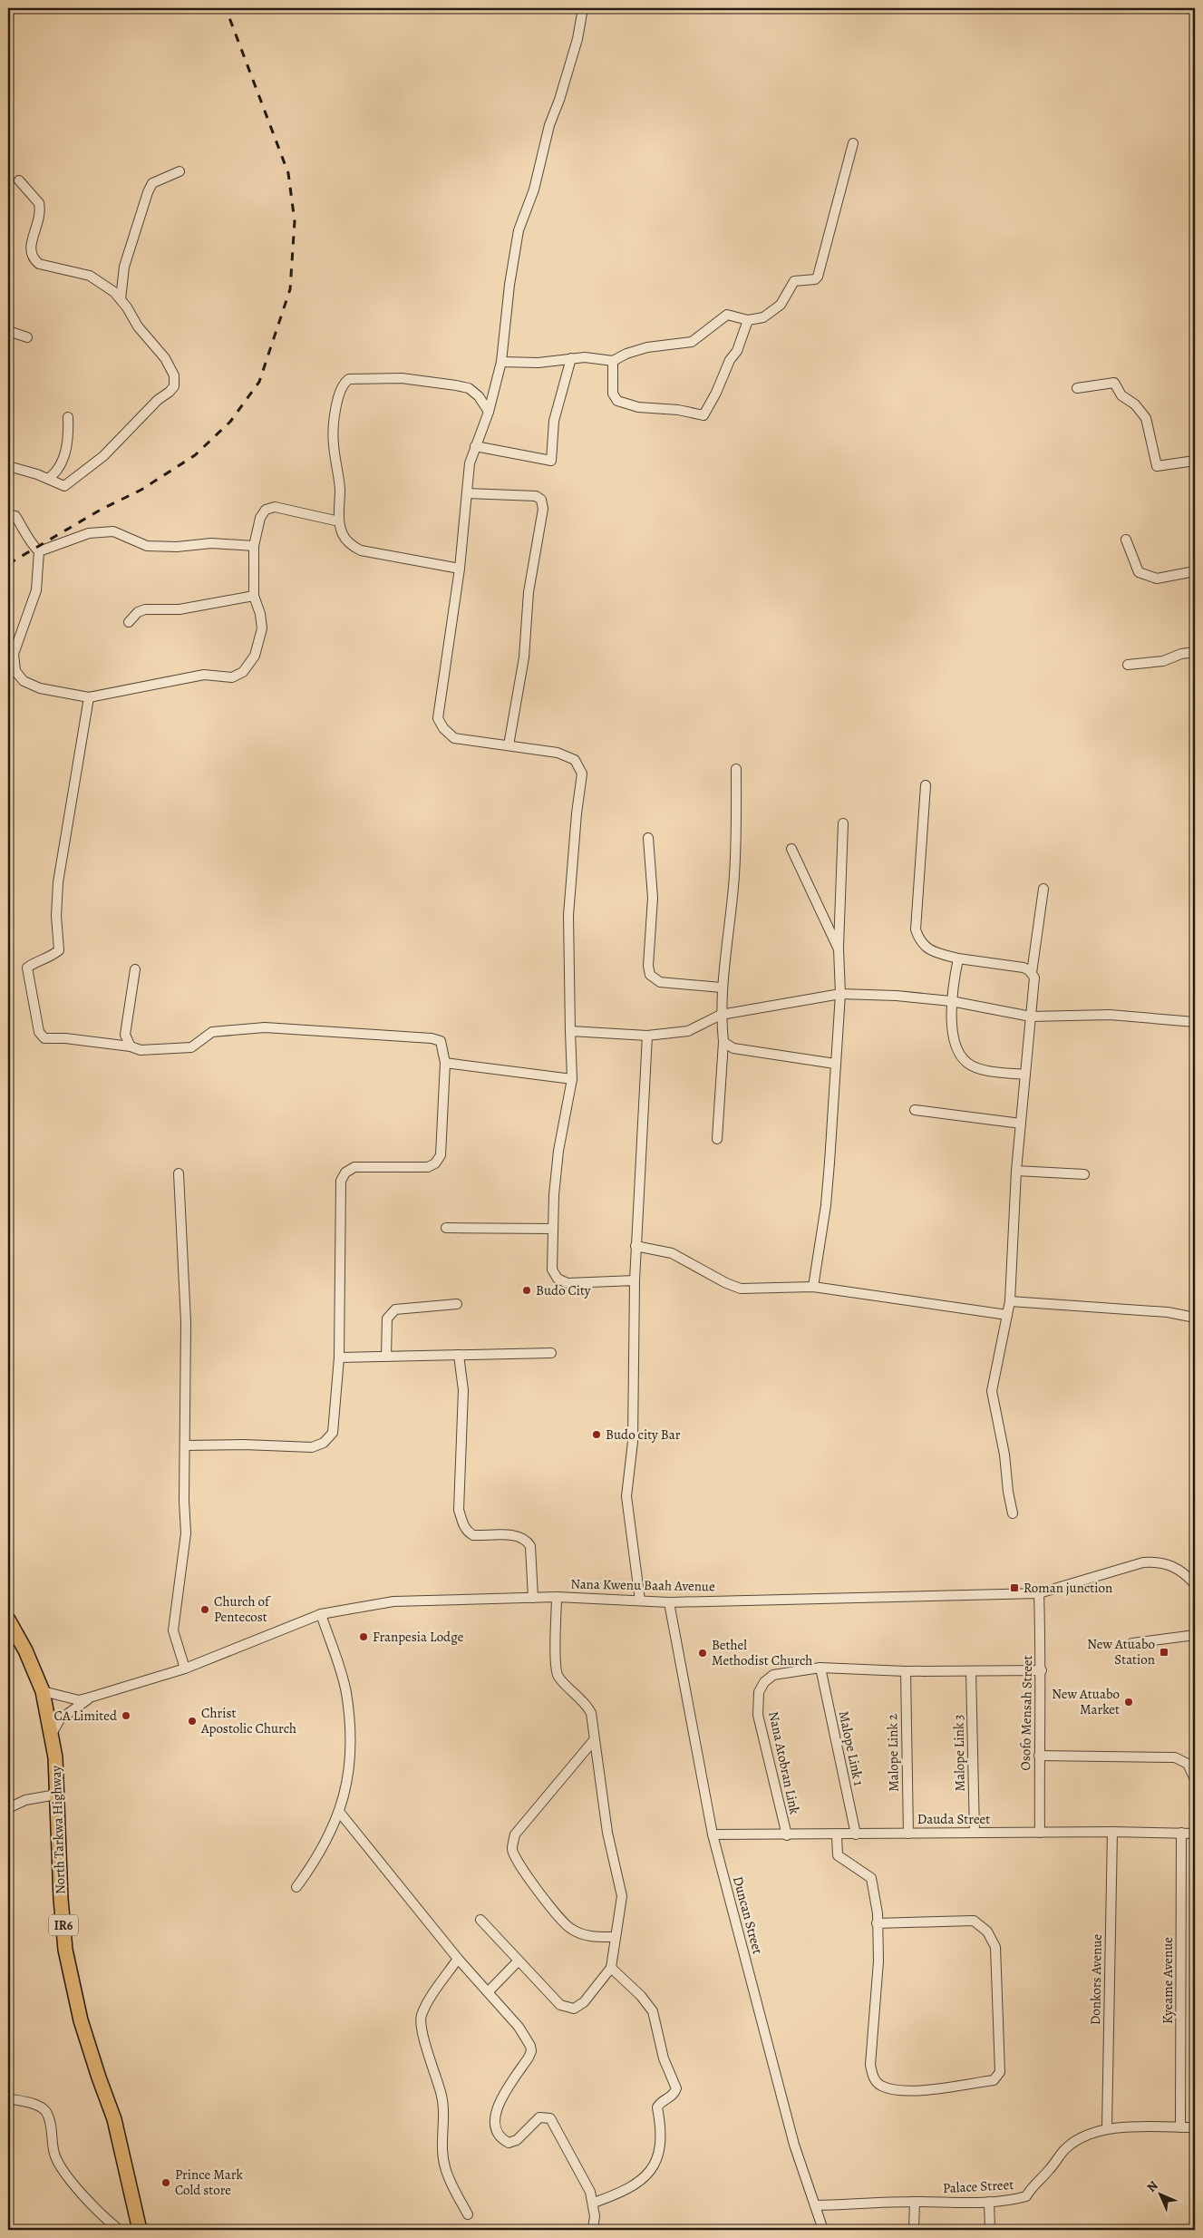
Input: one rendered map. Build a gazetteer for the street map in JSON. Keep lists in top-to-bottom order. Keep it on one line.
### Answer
{"streets":{"main road":["North Tarkwa Highway","IR6"],"street":["Nana Kwenu Baah Avenue","Osofo Mensah Street","Malope Link 1","Malope Link 2","Malope Link 3","Nana Atobran Link","Dauda Street","Duncan Street","Donkors Avenue","Kyeame Avenue","Palace Street"]},"crossings":[["Nana Kwenu Baah Avenue","Osofo Mensah Street"],["Nana Kwenu Baah Avenue","North Tarkwa Highway"],["Nana Kwenu Baah Avenue","Duncan Street"],["Osofo Mensah Street","Dauda Street"],["Malope Link 1","Nana Atobran Link"],["Malope Link 1","Dauda Street"],["Malope Link 2","Dauda Street"],["Malope Link 3","Dauda Street"],["Nana Atobran Link","Dauda Street"],["Dauda Street","Duncan Street"],["Dauda Street","Donkors Avenue"],["Dauda Street","Kyeame Avenue"],["Duncan Street","Palace Street"],["Donkors Avenue","Palace Street"],["Kyeame Avenue","Palace Street"]],"places":{"other":["Budo City","Budo city Bar","Church of Pentecost","Franpesia Lodge","Bethel Methodist Church","New Atuabo Market","CA Limited","Christ Apostolic Church","Prince Mark Cold store"],"transit":["Roman junction","New Atuabo Station"]},"north":"top left"}
